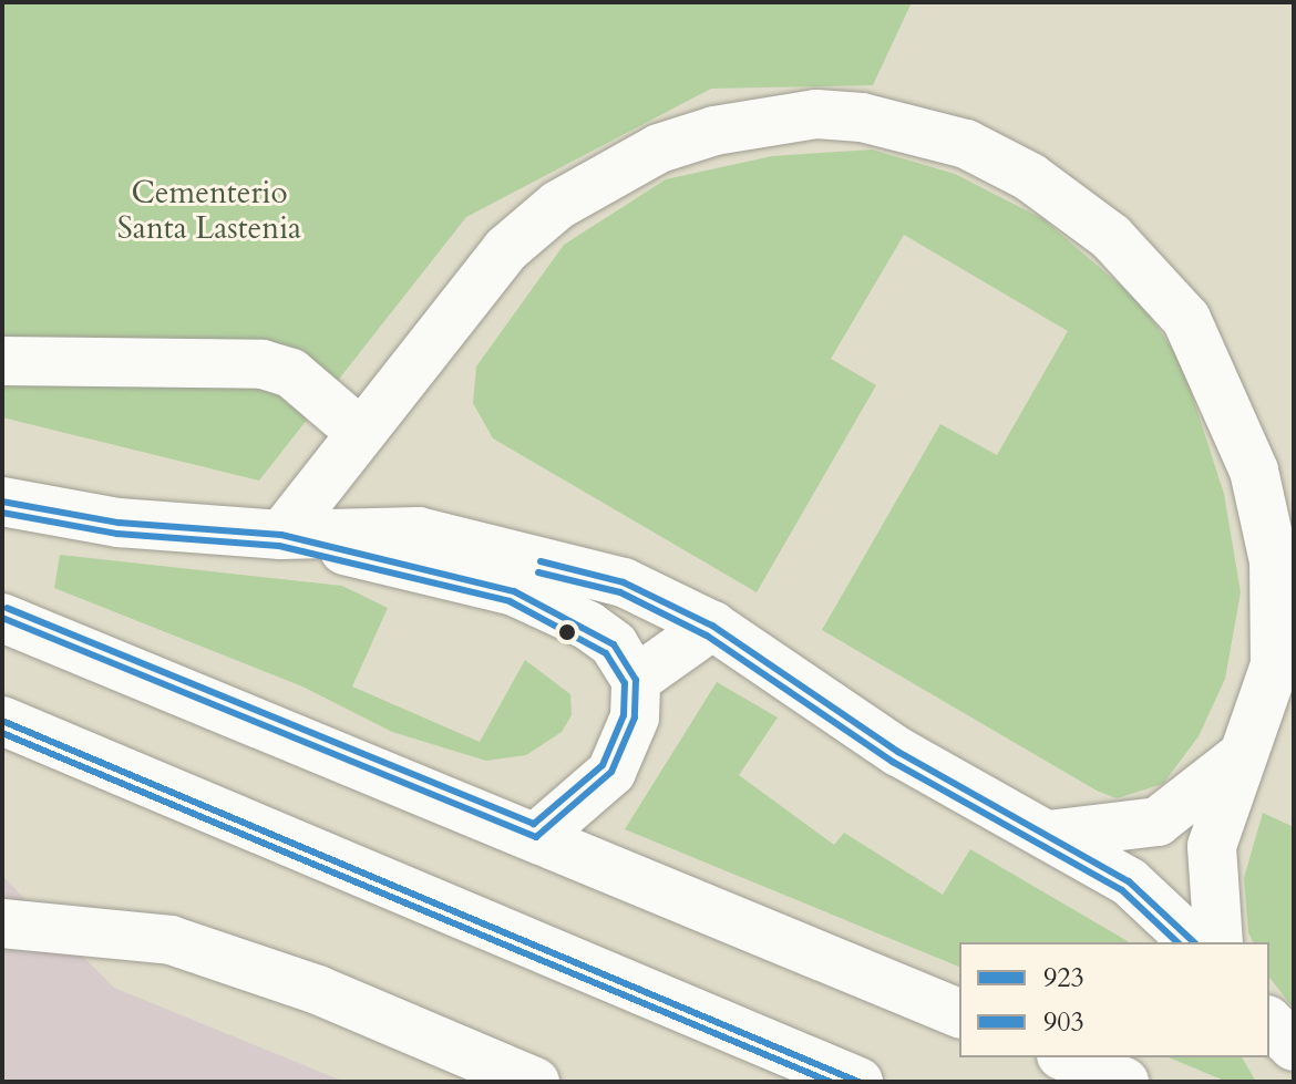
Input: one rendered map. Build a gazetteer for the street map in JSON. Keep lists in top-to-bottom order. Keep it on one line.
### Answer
{"parks":["Cementerio Santa Lastenia"],"lines":["transit line 923","transit line 903"],"legend":["923","903"]}
